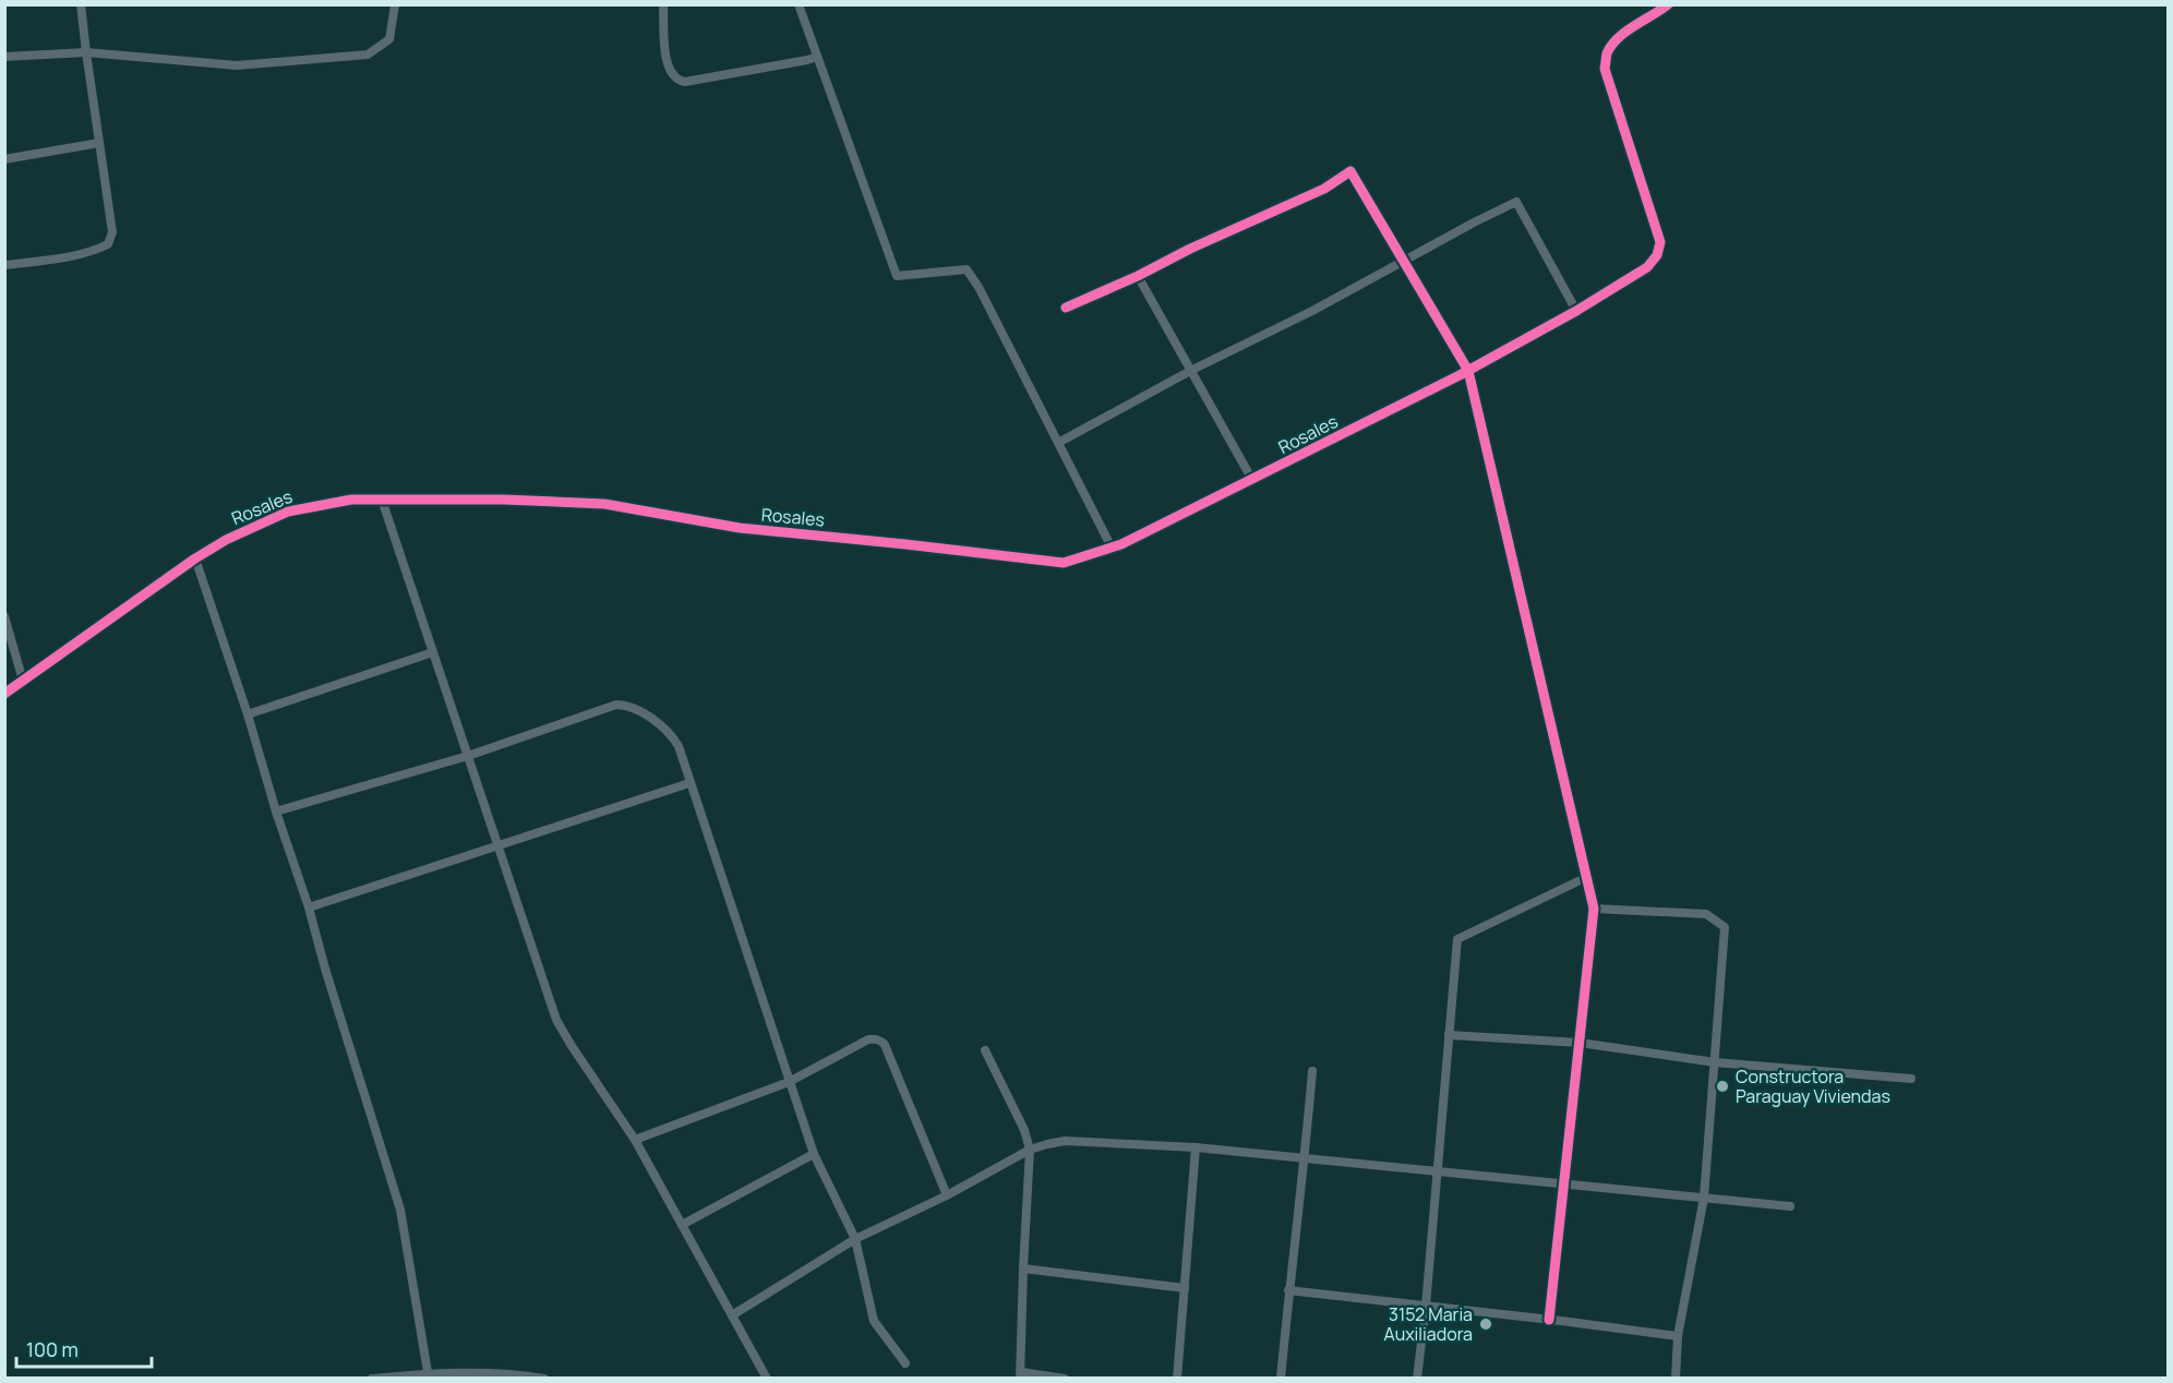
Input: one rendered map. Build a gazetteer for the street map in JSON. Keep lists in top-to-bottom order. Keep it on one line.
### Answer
{"streets":{"street":["Rosales"]},"places":["Constructora Paraguay Viviendas","3152 Maria Auxiliadora"],"scale_bar":"100 m"}
